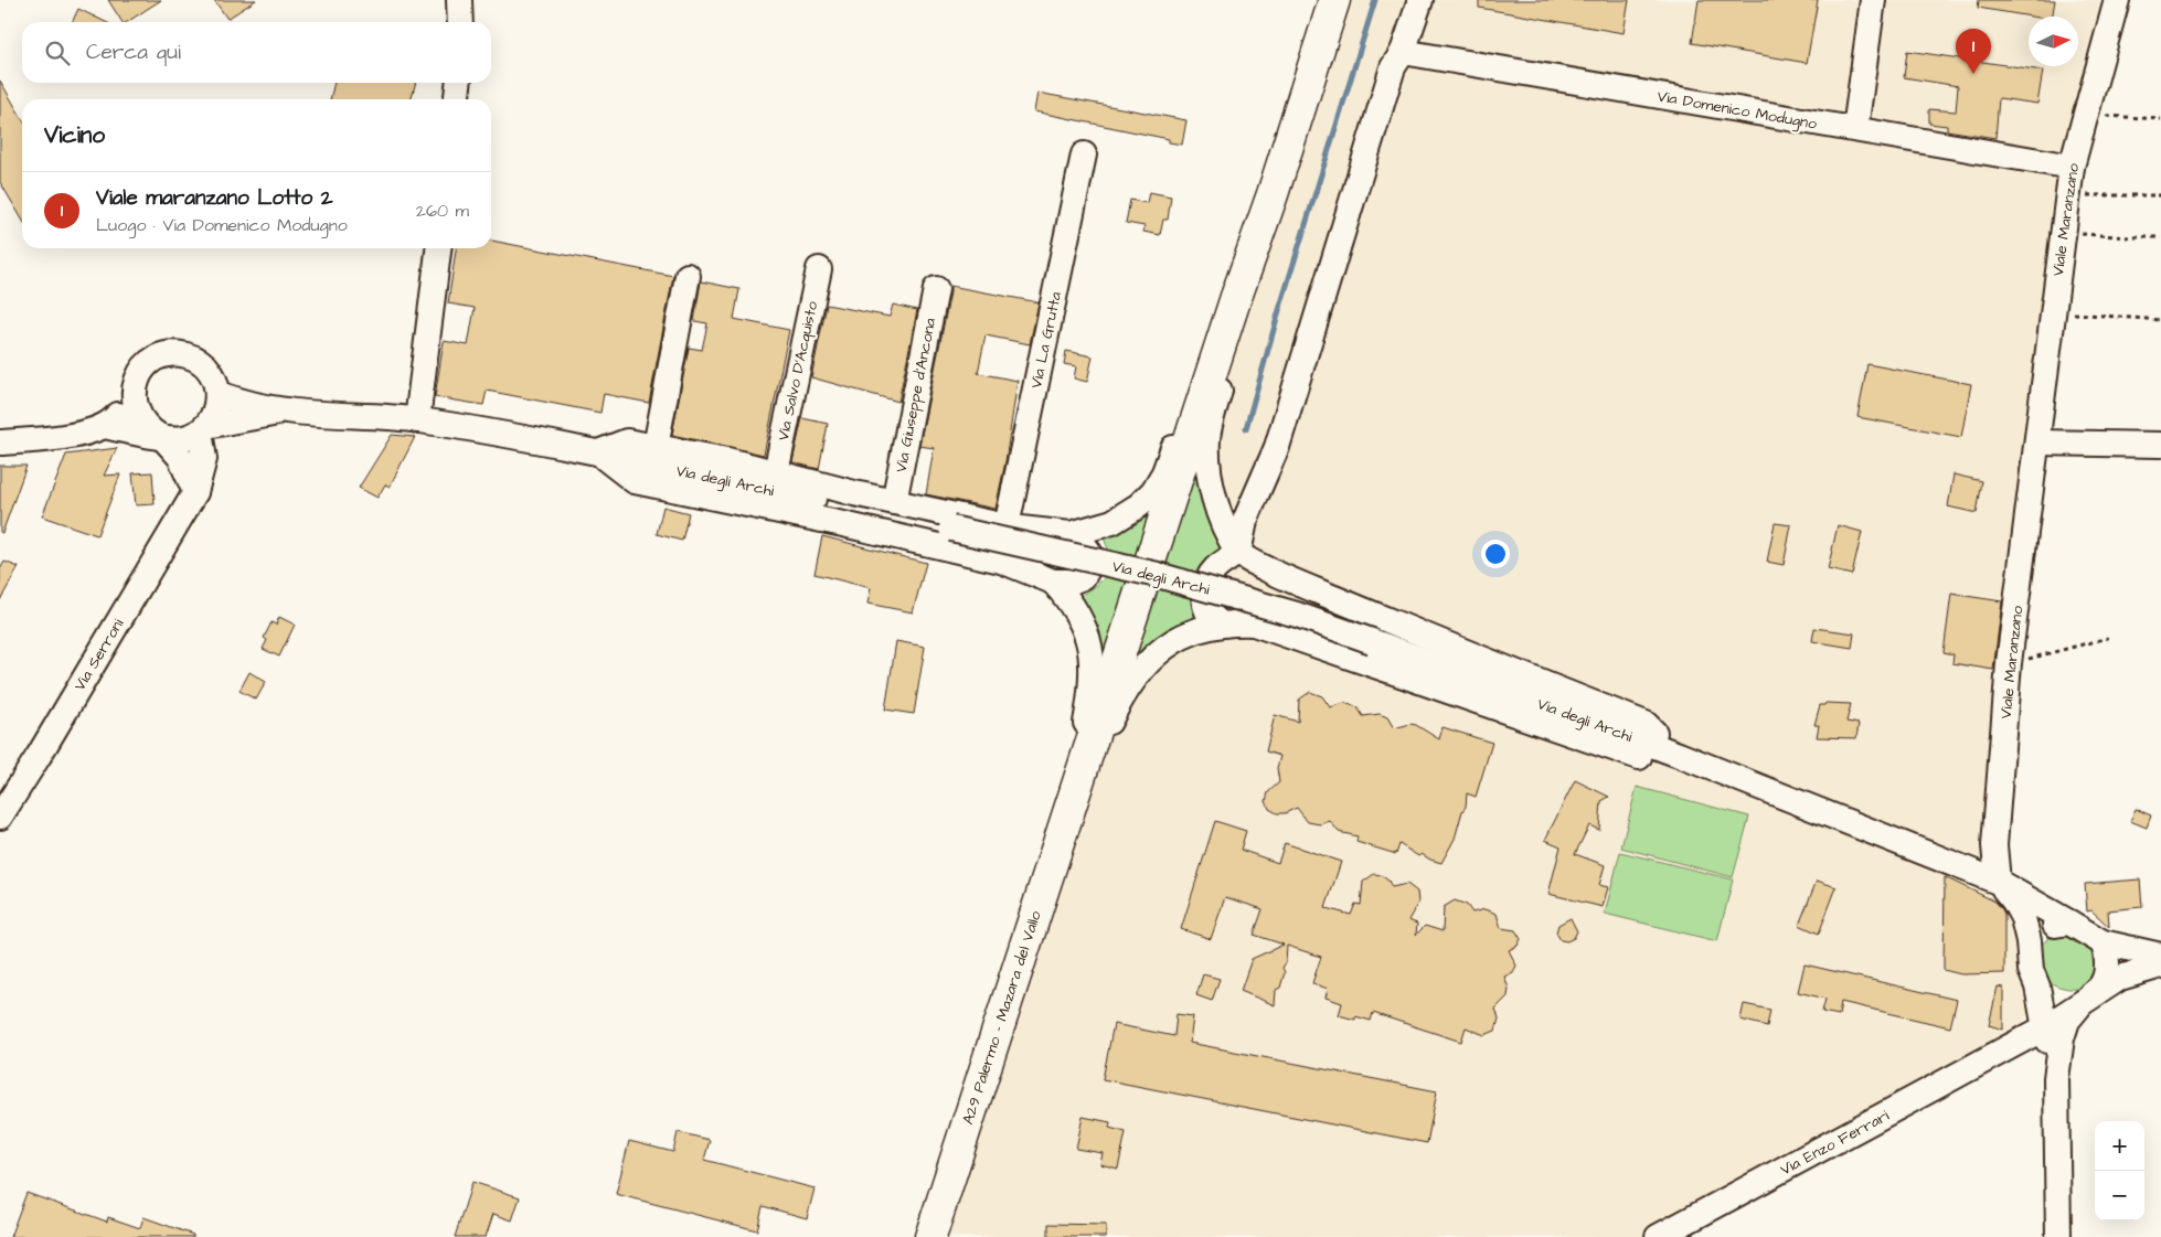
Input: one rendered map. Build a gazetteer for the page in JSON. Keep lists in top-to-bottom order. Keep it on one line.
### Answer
{"streets":{"main road":["A29 Palermo - Mazara del Vallo"],"street":["Via Domenico Modugno","Viale Maranzano","Via La Grutta","Via Salvo D'Acquisto","Via Giuseppe d'Ancona","Via degli Archi","Via Serroni","Via Enzo Ferrari"]},"crossings":[["Via Domenico Modugno","Viale Maranzano"],["Viale Maranzano","Via degli Archi"],["Via degli Archi","Via Serroni"],["Via degli Archi","Via Enzo Ferrari"]],"north":"right","page":{"search":"Cerca qui","pins":"1","heading":"Vicino","list":[{"mark":"1","name":"Viale maranzano Lotto 2","note":"Luogo · Via Domenico Modugno","value":"260 m"}],"map_buttons":["+","−"]}}
